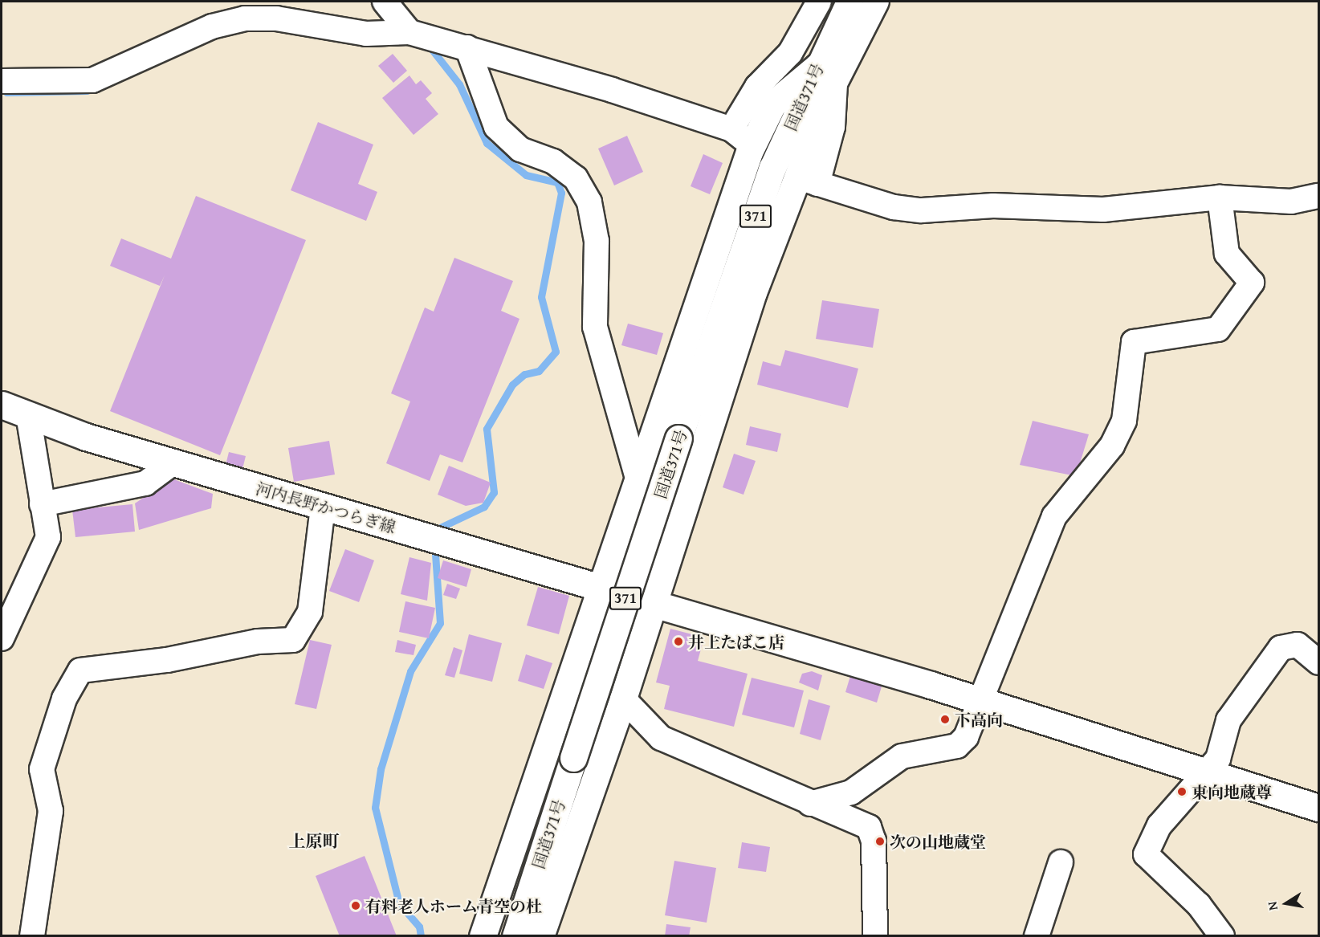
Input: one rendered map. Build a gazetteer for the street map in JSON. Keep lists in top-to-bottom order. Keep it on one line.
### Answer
{"streets":{"main road":["国道371号","371","河内長野かつらぎ線"]},"districts":["上原町"],"places":["井上たばこ店","下高向","東向地蔵尊","次の山地蔵堂","有料老人ホーム青空の杜"],"north":"left"}
